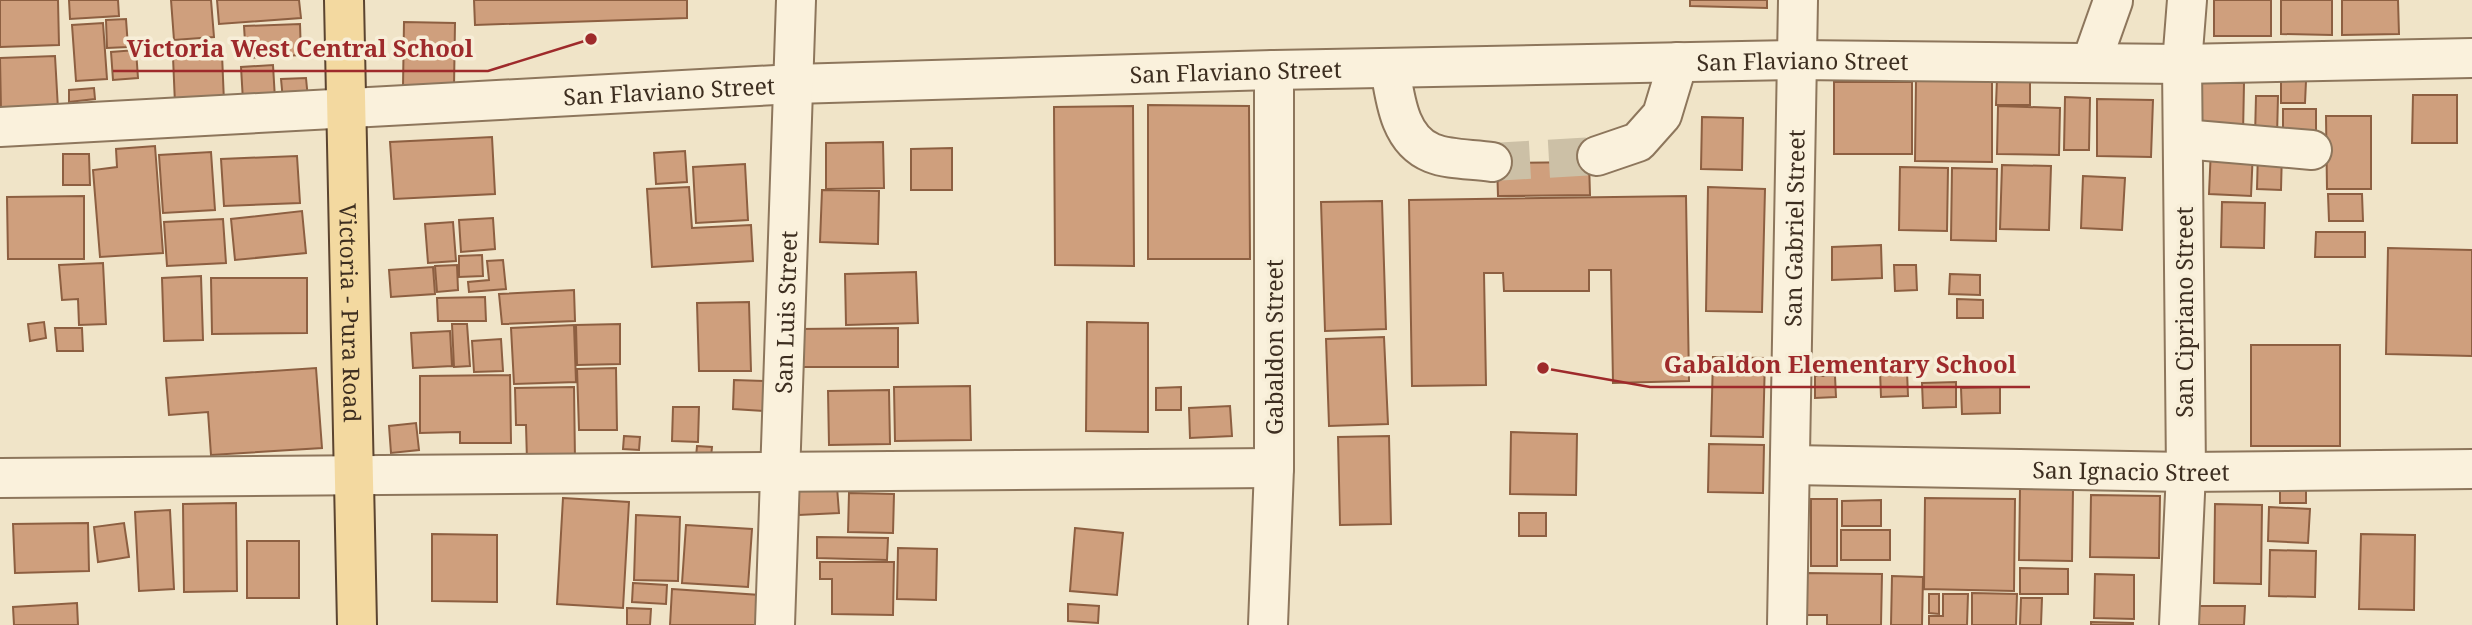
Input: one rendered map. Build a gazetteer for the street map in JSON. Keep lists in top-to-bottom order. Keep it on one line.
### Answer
{"streets":{"main road":["Victoria - Pura Road"],"street":["San Flaviano Street","San Gabriel Street","San Luis Street","San Cipriano Street","Gabaldon Street","San Ignacio Street"]},"crossings":[["San Flaviano Street","San Gabriel Street"],["San Flaviano Street","Victoria - Pura Road"],["San Flaviano Street","San Luis Street"],["San Flaviano Street","San Cipriano Street"],["San Flaviano Street","Gabaldon Street"],["San Gabriel Street","San Ignacio Street"],["San Cipriano Street","San Ignacio Street"]],"places":["Victoria West Central School","Gabaldon Elementary School"]}
